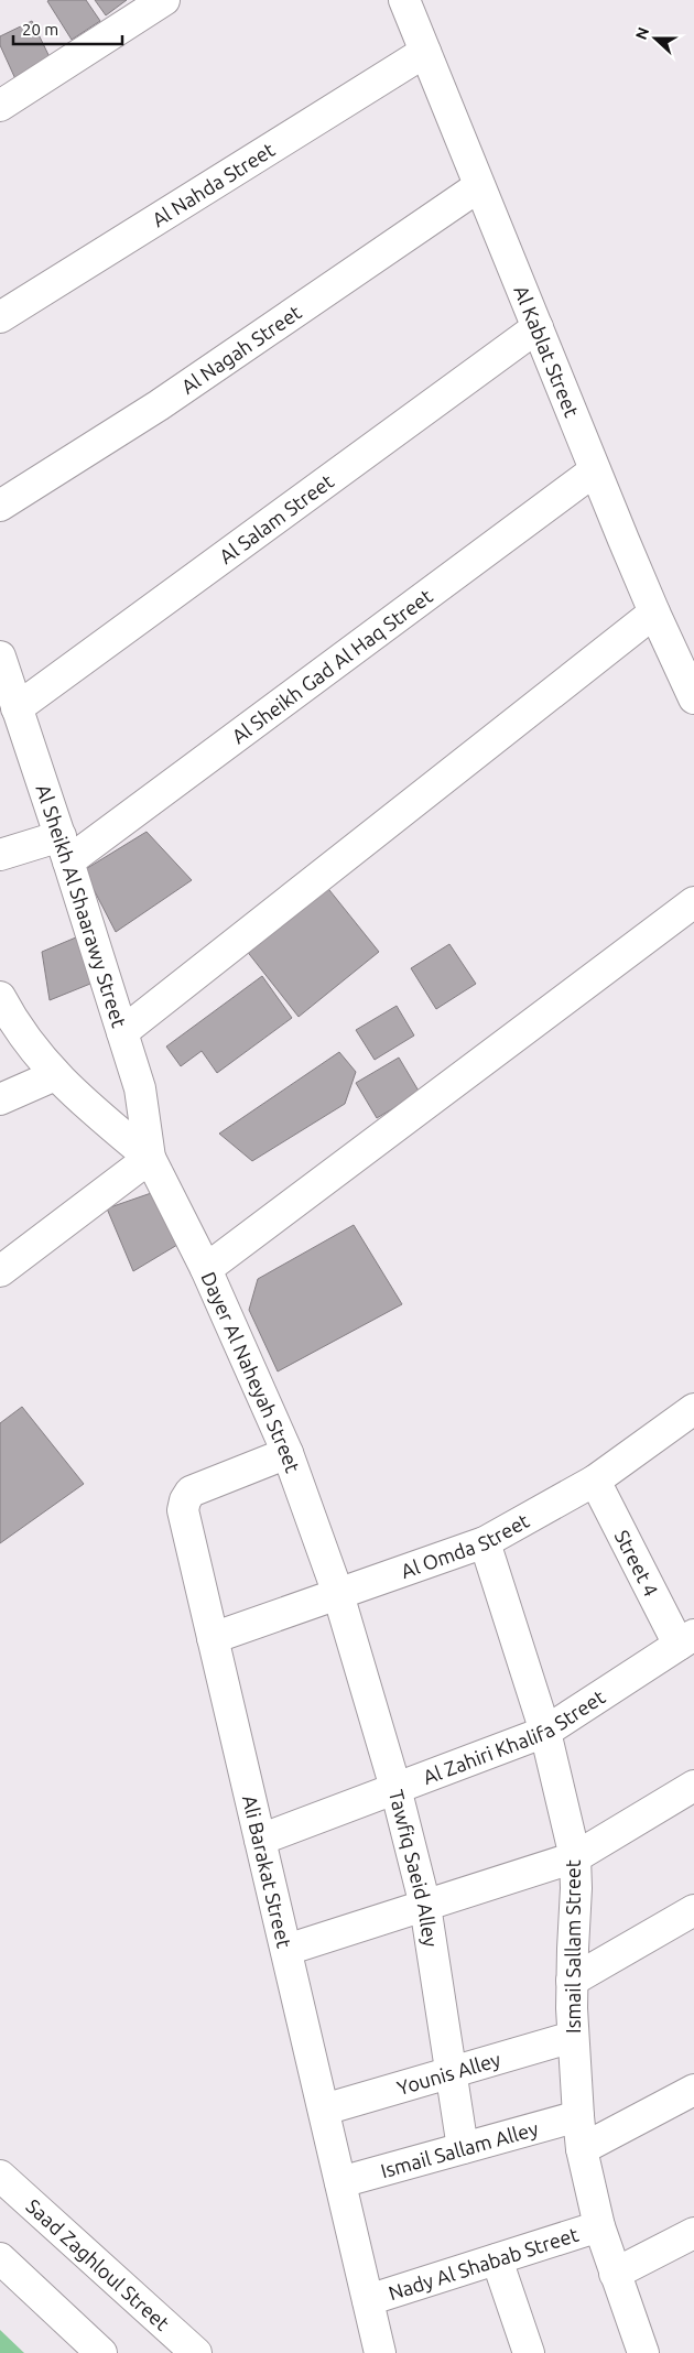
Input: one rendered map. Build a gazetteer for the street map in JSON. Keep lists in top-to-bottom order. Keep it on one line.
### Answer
{"streets":{"street":["Al Nahda Street","Al Nagah Street","Al Kablat Street","Al Salam Street","Al Sheikh Gad Al Haq Street","Al Sheikh Al Shaarawy Street","Dayer Al Naheyah Street","Al Omda Street","Street 4","Al Zahiri Khalifa Street","Tawfiq Saeid Alley","Ali Barakat Street","Ismail Sallam Street","Younis Alley","Ismail Sallam Alley","Nady Al Shabab Street","Saad Zaghloul Street"]},"crossings":[["Al Nahda Street","Al Kablat Street"],["Al Nagah Street","Al Kablat Street"],["Al Kablat Street","Al Salam Street"],["Al Kablat Street","Al Sheikh Gad Al Haq Street"],["Al Salam Street","Al Sheikh Al Shaarawy Street"],["Al Sheikh Gad Al Haq Street","Al Sheikh Al Shaarawy Street"],["Al Sheikh Al Shaarawy Street","Dayer Al Naheyah Street"],["Dayer Al Naheyah Street","Al Omda Street"],["Dayer Al Naheyah Street","Tawfiq Saeid Alley"],["Dayer Al Naheyah Street","Ali Barakat Street"],["Al Omda Street","Street 4"],["Al Omda Street","Tawfiq Saeid Alley"],["Al Omda Street","Ali Barakat Street"],["Al Omda Street","Ismail Sallam Street"],["Street 4","Al Zahiri Khalifa Street"],["Al Zahiri Khalifa Street","Tawfiq Saeid Alley"],["Al Zahiri Khalifa Street","Ali Barakat Street"],["Al Zahiri Khalifa Street","Ismail Sallam Street"],["Tawfiq Saeid Alley","Younis Alley"],["Tawfiq Saeid Alley","Ismail Sallam Alley"],["Ali Barakat Street","Younis Alley"],["Ali Barakat Street","Ismail Sallam Alley"],["Ali Barakat Street","Nady Al Shabab Street"],["Ismail Sallam Street","Younis Alley"],["Ismail Sallam Street","Ismail Sallam Alley"],["Ismail Sallam Street","Nady Al Shabab Street"]],"scale_bar":"20 m","north":"left"}
